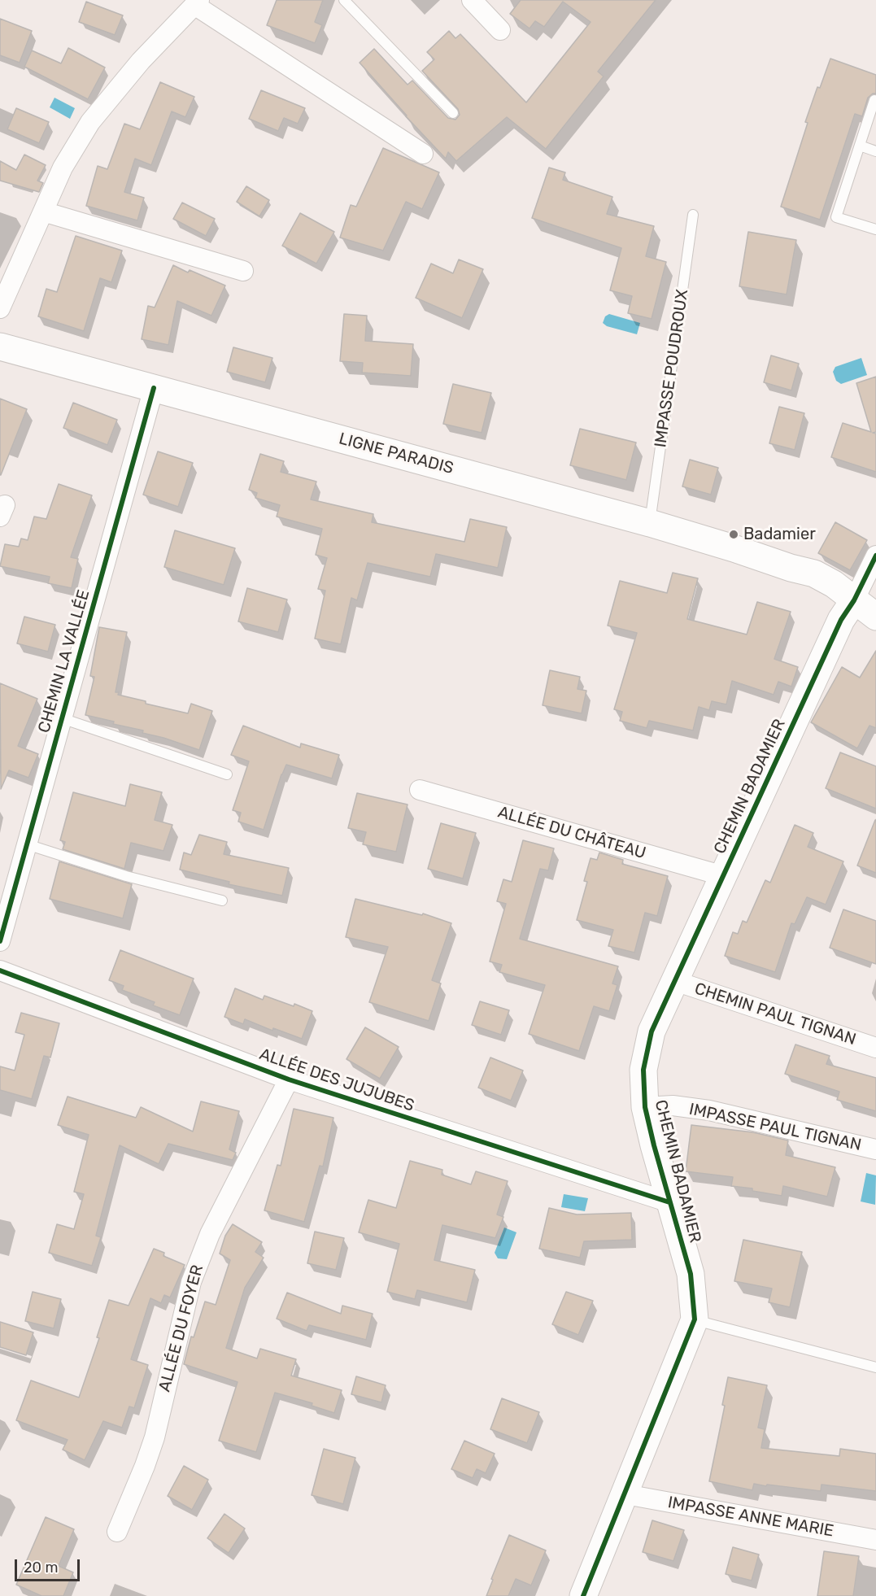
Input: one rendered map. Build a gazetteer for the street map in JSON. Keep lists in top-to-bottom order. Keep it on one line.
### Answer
{"streets":{"street":["LIGNE PARADIS","CHEMIN LA VALLÉE","CHEMIN BADAMIER","ALLÉE DU CHÂTEAU","CHEMIN PAUL TIGNAN","ALLÉE DES JUJUBES","IMPASSE PAUL TIGNAN","ALLÉE DU FOYER","IMPASSE ANNE MARIE"],"lane":["IMPASSE POUDROUX"]},"crossings":[["IMPASSE POUDROUX","LIGNE PARADIS"],["LIGNE PARADIS","CHEMIN LA VALLÉE"],["LIGNE PARADIS","CHEMIN BADAMIER"],["CHEMIN BADAMIER","ALLÉE DU CHÂTEAU"],["CHEMIN BADAMIER","CHEMIN PAUL TIGNAN"],["CHEMIN BADAMIER","ALLÉE DES JUJUBES"],["CHEMIN BADAMIER","IMPASSE PAUL TIGNAN"],["CHEMIN BADAMIER","IMPASSE ANNE MARIE"],["ALLÉE DES JUJUBES","ALLÉE DU FOYER"]],"places":["Badamier"],"scale_bar":"20 m"}
